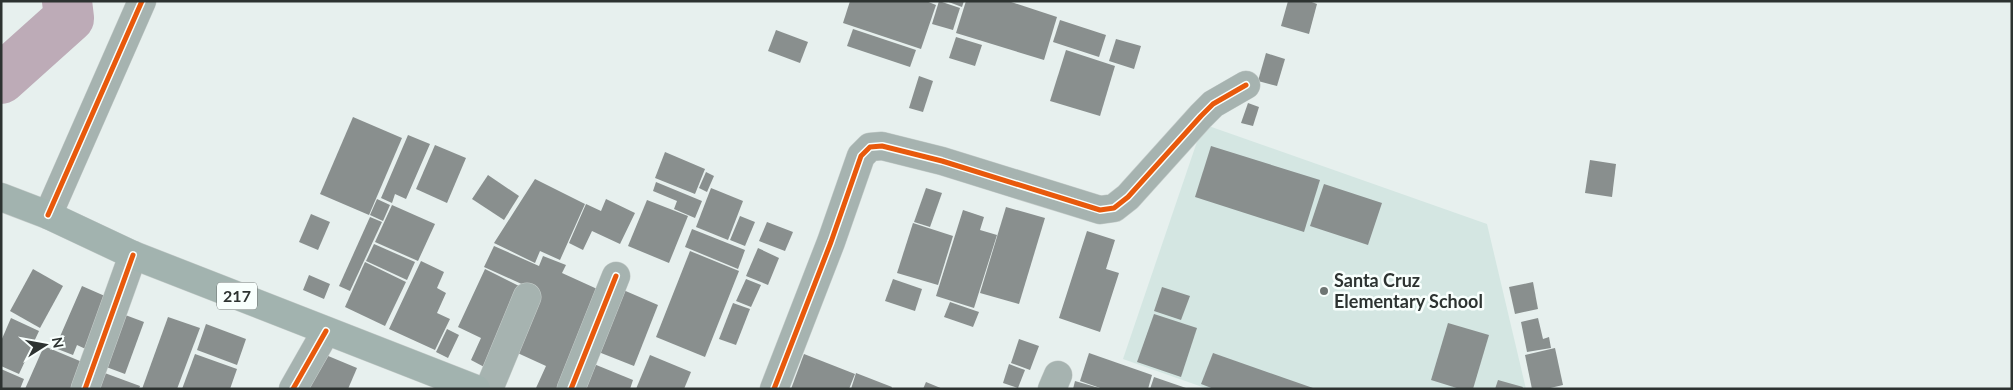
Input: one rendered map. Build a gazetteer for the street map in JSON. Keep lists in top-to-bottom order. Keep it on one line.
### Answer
{"streets":{"main road":["217"]},"places":["Santa Cruz Elementary School"],"north":"right"}
